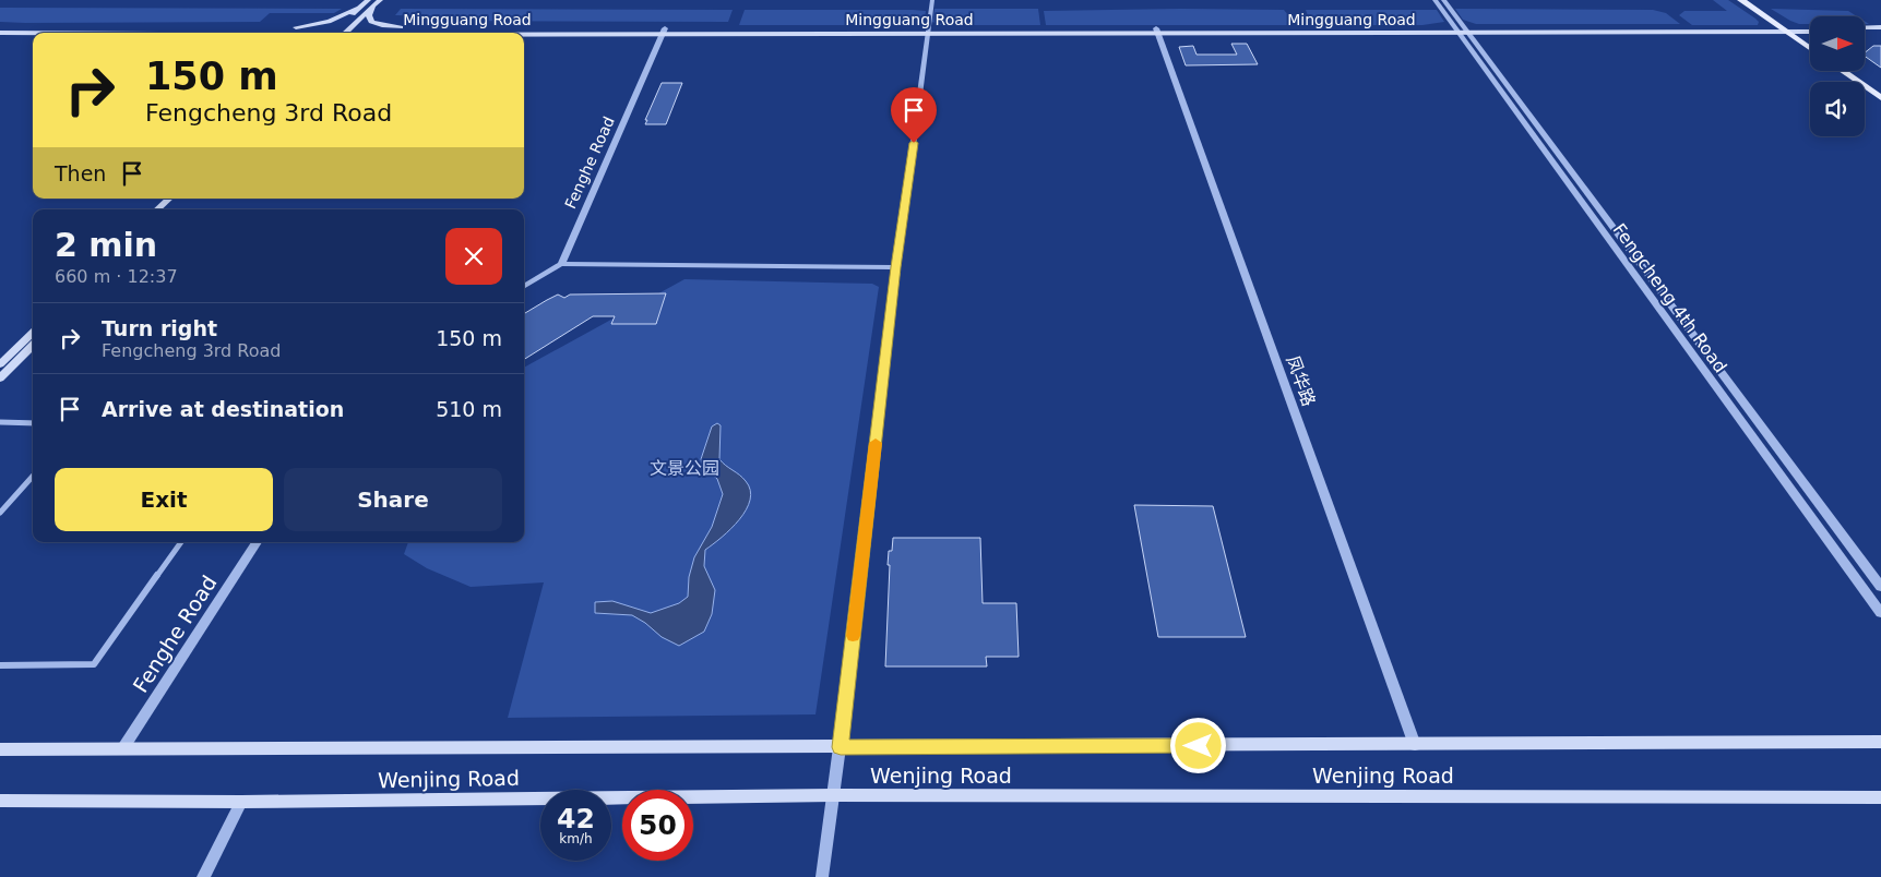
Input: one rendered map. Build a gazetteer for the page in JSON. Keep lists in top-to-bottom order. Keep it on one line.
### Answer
{"streets":{"main road":["Mingguang Road","Wenjing Road"],"street":["Fenghe Road","Fengcheng 4th Road","凤华路"]},"crossings":[["Mingguang Road","Fenghe Road"],["Mingguang Road","Fengcheng 4th Road"],["Mingguang Road","凤华路"],["Fenghe Road","Wenjing Road"],["凤华路","Wenjing Road"]],"parks":["文景公园"],"north":"right","page":{"turn":["150 m","Fengcheng 3rd Road"],"then":"Then","heading":["2 min","660 m · 12:37"],"list":[{"name":"Turn right","note":"Fengcheng 3rd Road","value":"150 m"},{"name":"Arrive at destination","value":"510 m"}],"buttons":["Exit","Share"],"speed":"42 km/h","limit":"50"}}
